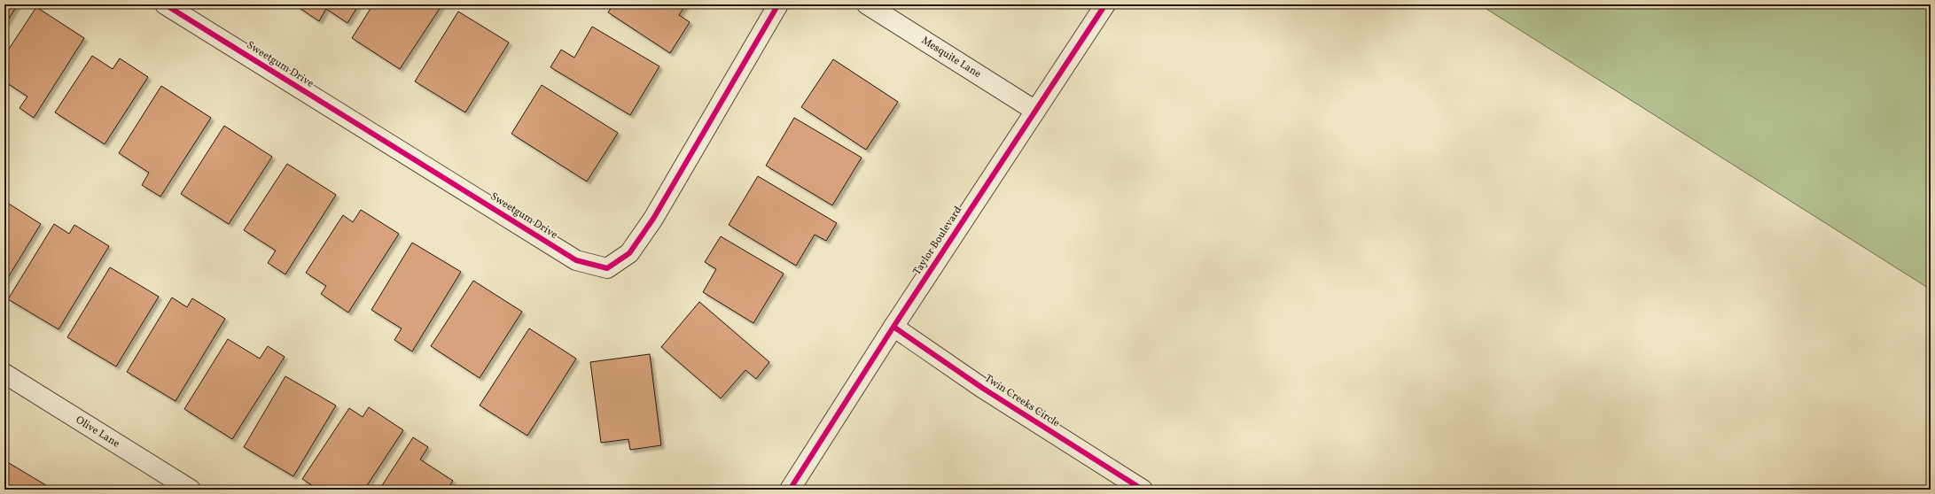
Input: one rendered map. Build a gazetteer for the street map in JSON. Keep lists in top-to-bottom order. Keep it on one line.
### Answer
{"streets":{"street":["Mesquite Lane","Sweetgum Drive","Taylor Boulevard","Twin Creeks Circle","Olive Lane"]},"crossings":[["Mesquite Lane","Taylor Boulevard"],["Taylor Boulevard","Twin Creeks Circle"]]}
